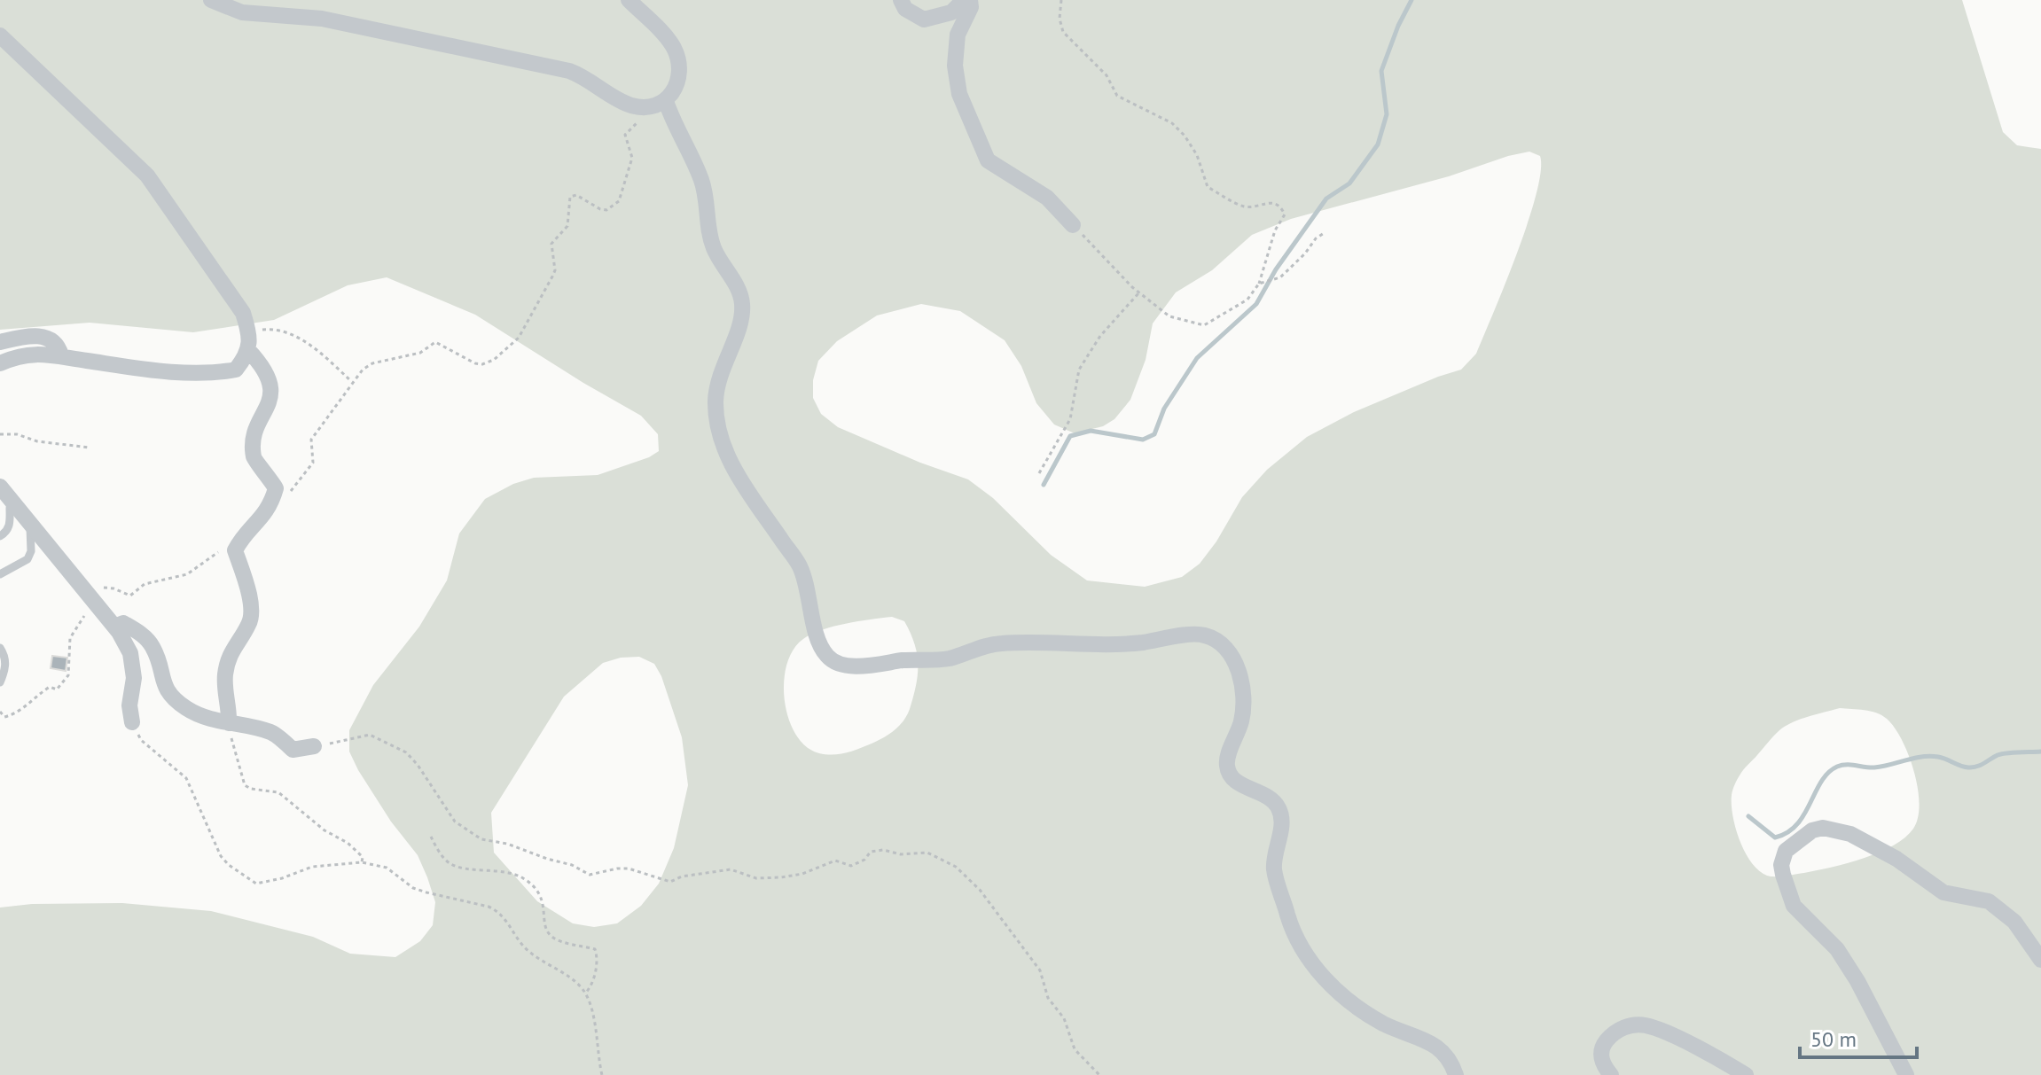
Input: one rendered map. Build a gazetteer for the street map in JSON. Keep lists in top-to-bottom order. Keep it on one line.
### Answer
{"scale_bar":"50 m"}
